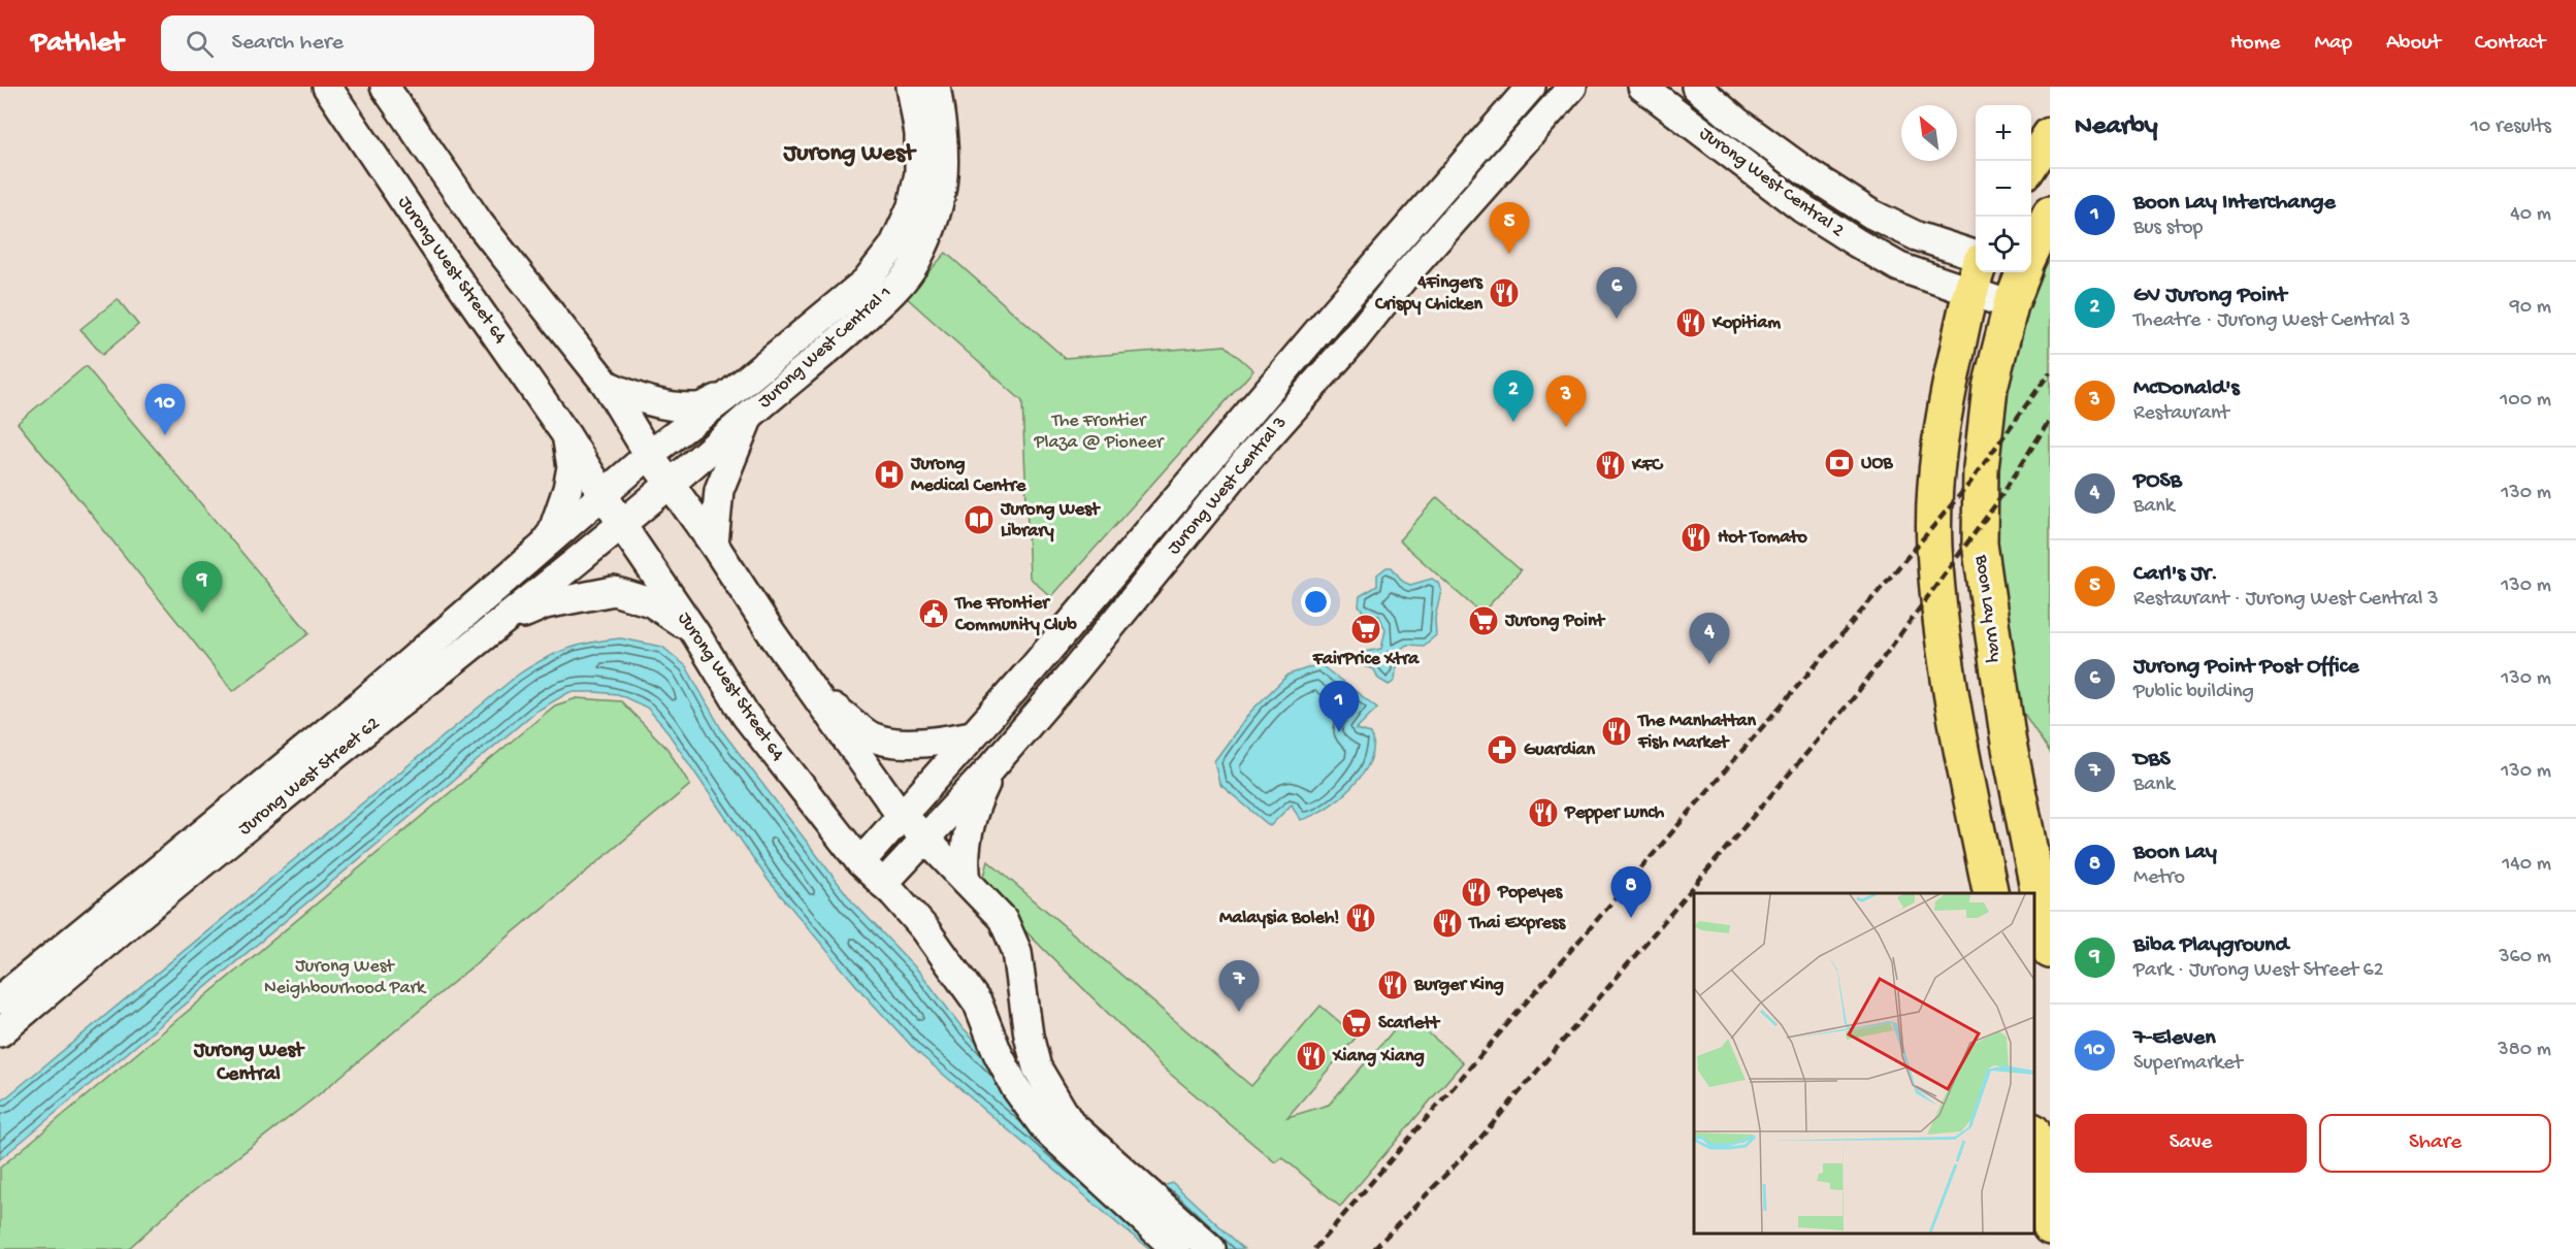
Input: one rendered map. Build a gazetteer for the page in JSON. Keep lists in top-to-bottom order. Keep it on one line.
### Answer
{"streets":{"main road":["Boon Lay Way"],"street":["Jurong West Central 2","Jurong West Street 64","Jurong West Central 1","Jurong West Central 3","Jurong West Street 62"]},"crossings":[["Jurong West Central 2","Boon Lay Way"],["Jurong West Street 64","Jurong West Central 1"],["Jurong West Street 64","Jurong West Central 3"],["Jurong West Street 64","Jurong West Street 62"],["Jurong West Central 1","Jurong West Street 62"]],"districts":["Jurong West","Jurong West Central"],"parks":["The Frontier Plaza @ Pioneer","Jurong West Neighbourhood Park"],"places":{"restaurant":["4Fingers Crispy Chicken","Kopitiam","KFC","Hot Tomato","The Manhattan Fish Market","Pepper Lunch","Popeyes","Malaysia Boleh!","Thai Express","Burger King","Xiang Xiang"],"bank":["UOB"],"hospital":["Jurong Medical Centre"],"library":["Jurong West Library"],"public building":["The Frontier Community Club"],"supermarket":["Jurong Point","FairPrice Xtra","Scarlett"],"pharmacy":["Guardian"]},"north":"top left","page":{"header":"Pathlet","search":"Search here","nav":["Home","Map","About","Contact"],"heading":["Nearby","10 results"],"map_buttons":["+","−"],"list":[{"mark":"1","name":"Boon Lay Interchange","note":"Bus stop","value":"40 m"},{"mark":"2","name":"GV Jurong Point","note":"Theatre · Jurong West Central 3","value":"90 m"},{"mark":"3","name":"McDonald's","note":"Restaurant","value":"100 m"},{"mark":"4","name":"POSB","note":"Bank","value":"130 m"},{"mark":"5","name":"Carl's Jr.","note":"Restaurant · Jurong West Central 3","value":"130 m"},{"mark":"6","name":"Jurong Point Post Office","note":"Public building","value":"130 m"},{"mark":"7","name":"DBS","note":"Bank","value":"130 m"},{"mark":"8","name":"Boon Lay","note":"Metro","value":"140 m"},{"mark":"9","name":"Biba Playground","note":"Park · Jurong West Street 62","value":"360 m"},{"mark":"10","name":"7-Eleven","note":"Supermarket","value":"380 m"}],"pins":["5","6","2","3","10","9","4","1","8","7"],"buttons":["Save","Share"]}}
